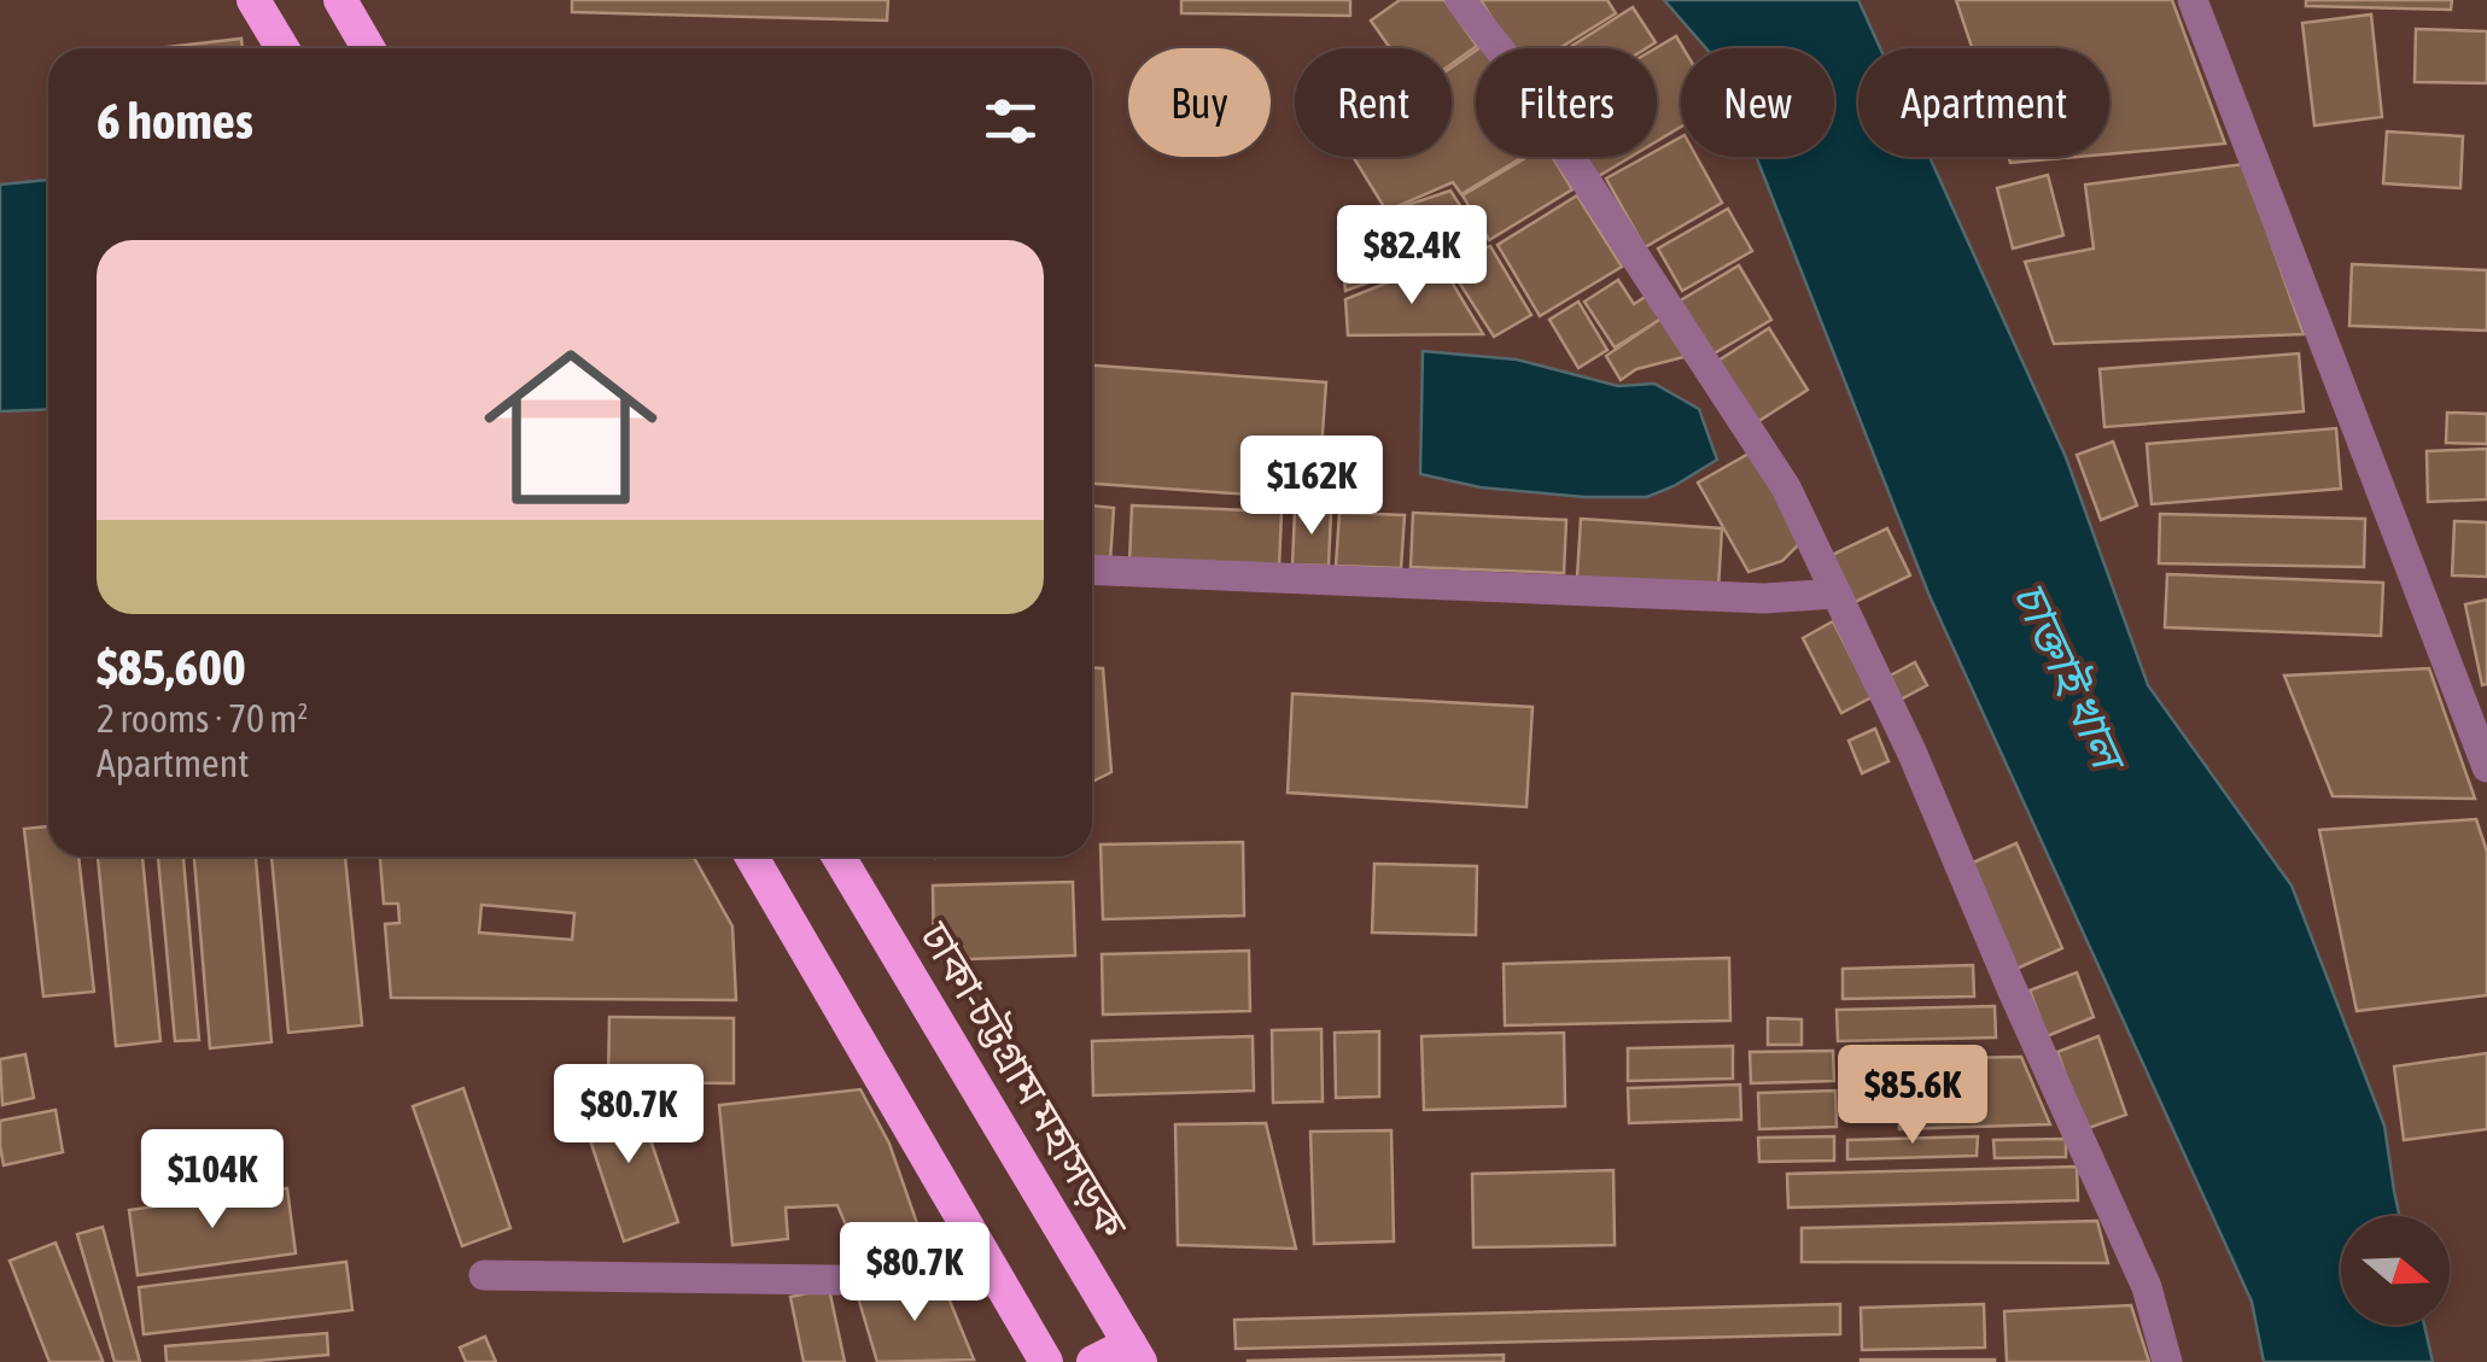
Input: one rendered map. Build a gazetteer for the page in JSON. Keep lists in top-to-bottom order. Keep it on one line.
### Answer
{"streets":{"highway":["ঢাকা-চট্টগ্রাম মহাসড়ক"]},"water":["চাক্তাই খাল"],"north":"right","page":{"chip":["Buy","Rent","Filters","New","Apartment"],"heading":"6 homes","list":[{"name":"$85,600","note":"2 rooms · 70 m² · Apartment"}],"price":["$82.4K","$162K","$85.6K","$80.7K","$104K","$80.7K"]}}
